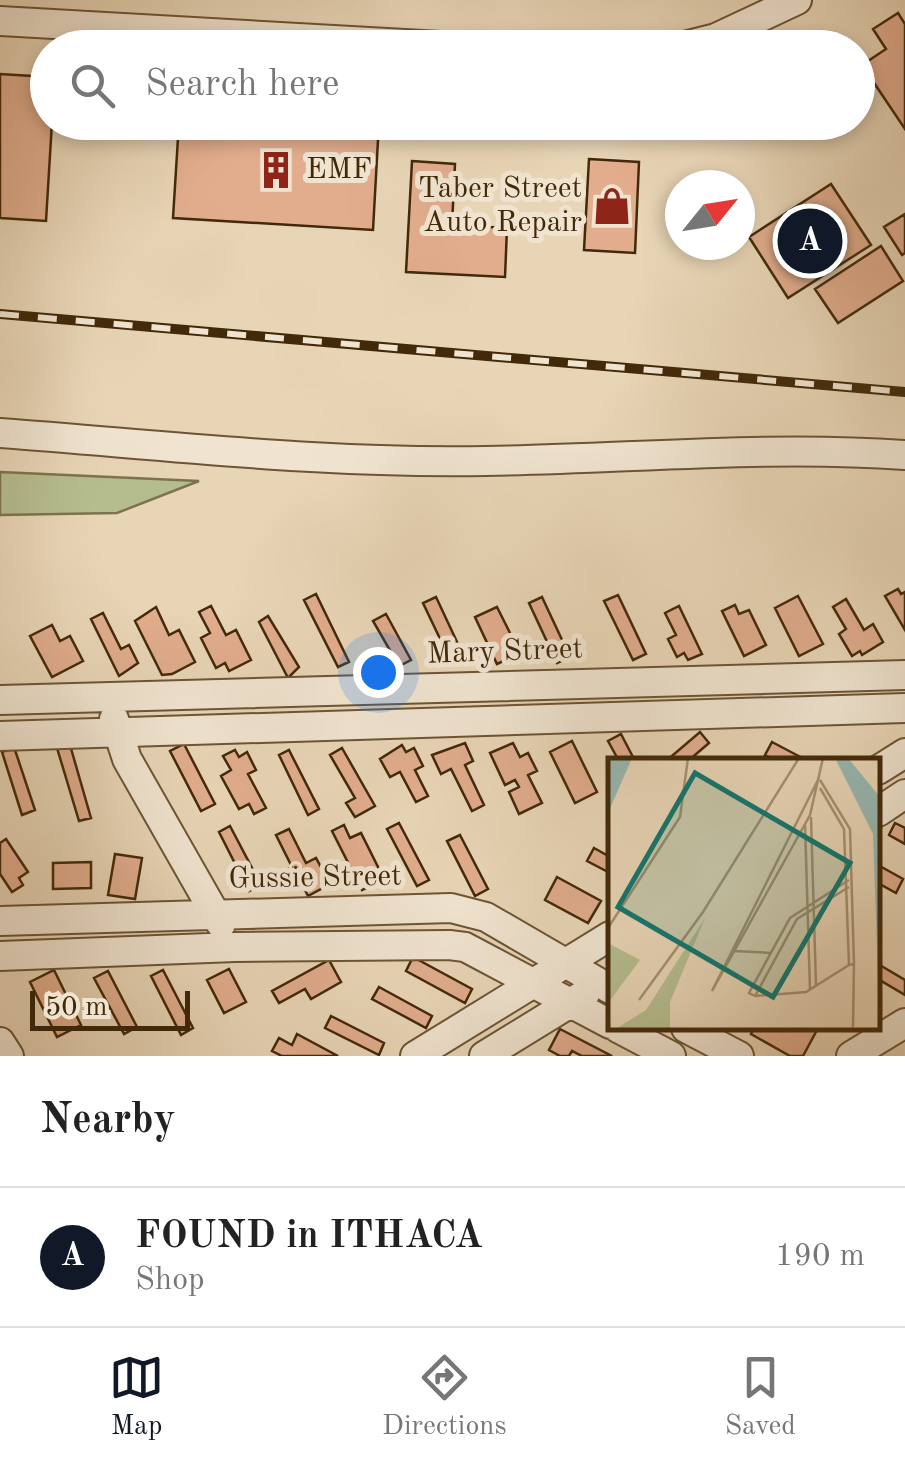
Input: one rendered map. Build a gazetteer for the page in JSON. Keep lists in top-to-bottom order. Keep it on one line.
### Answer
{"streets":{"street":["Mary Street","Gussie Street"]},"places":{"building":["EMF"],"shop":["Taber Street Auto Repair"]},"scale_bar":"50 m","north":"top right","page":{"search":"Search here","pins":"A","scale":"50 m","heading":"Nearby","list":[{"mark":"A","name":"FOUND in ITHACA","note":"Shop","value":"190 m"}],"nav":["Map","Directions","Saved"]}}
